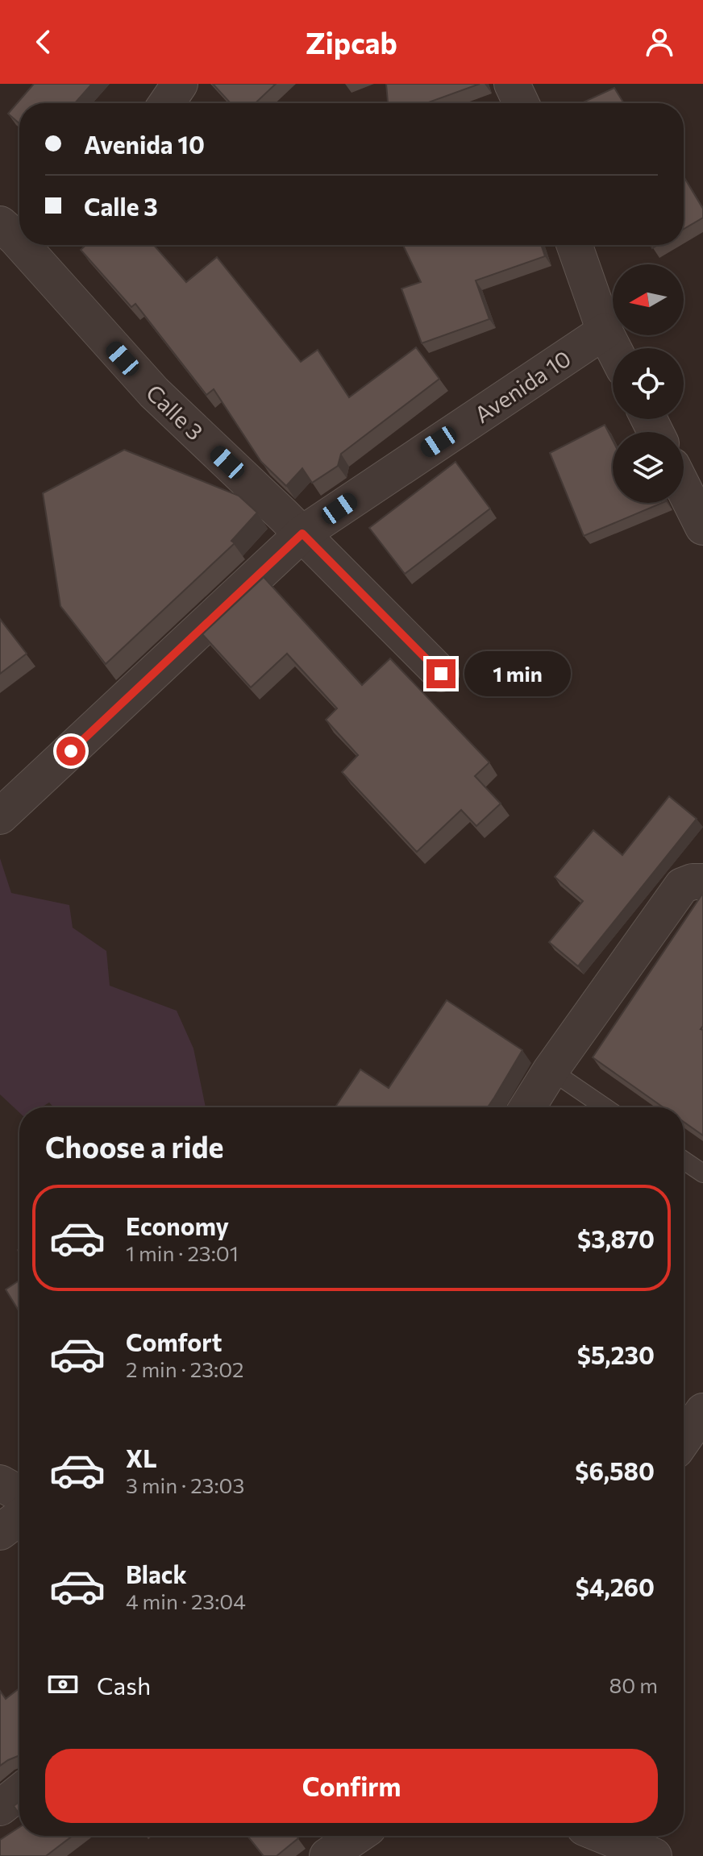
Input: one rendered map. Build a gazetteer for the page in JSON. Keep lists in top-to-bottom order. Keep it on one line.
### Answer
{"streets":{"street":["Avenida 10","Calle 3"]},"crossings":[["Avenida 10","Calle 3"]],"north":"left","page":{"header":"Zipcab","banner":["Avenida 10","Calle 3"],"bubble":"1 min","heading":"Choose a ride","list":[{"name":"Economy","note":"1 min · 23:01","value":"$3,870"},{"name":"Comfort","note":"2 min · 23:02","value":"$5,230"},{"name":"XL","note":"3 min · 23:03","value":"$6,580"},{"name":"Black","note":"4 min · 23:04","value":"$4,260"}],"pay":["Cash","80 m"],"buttons":"Confirm"}}
